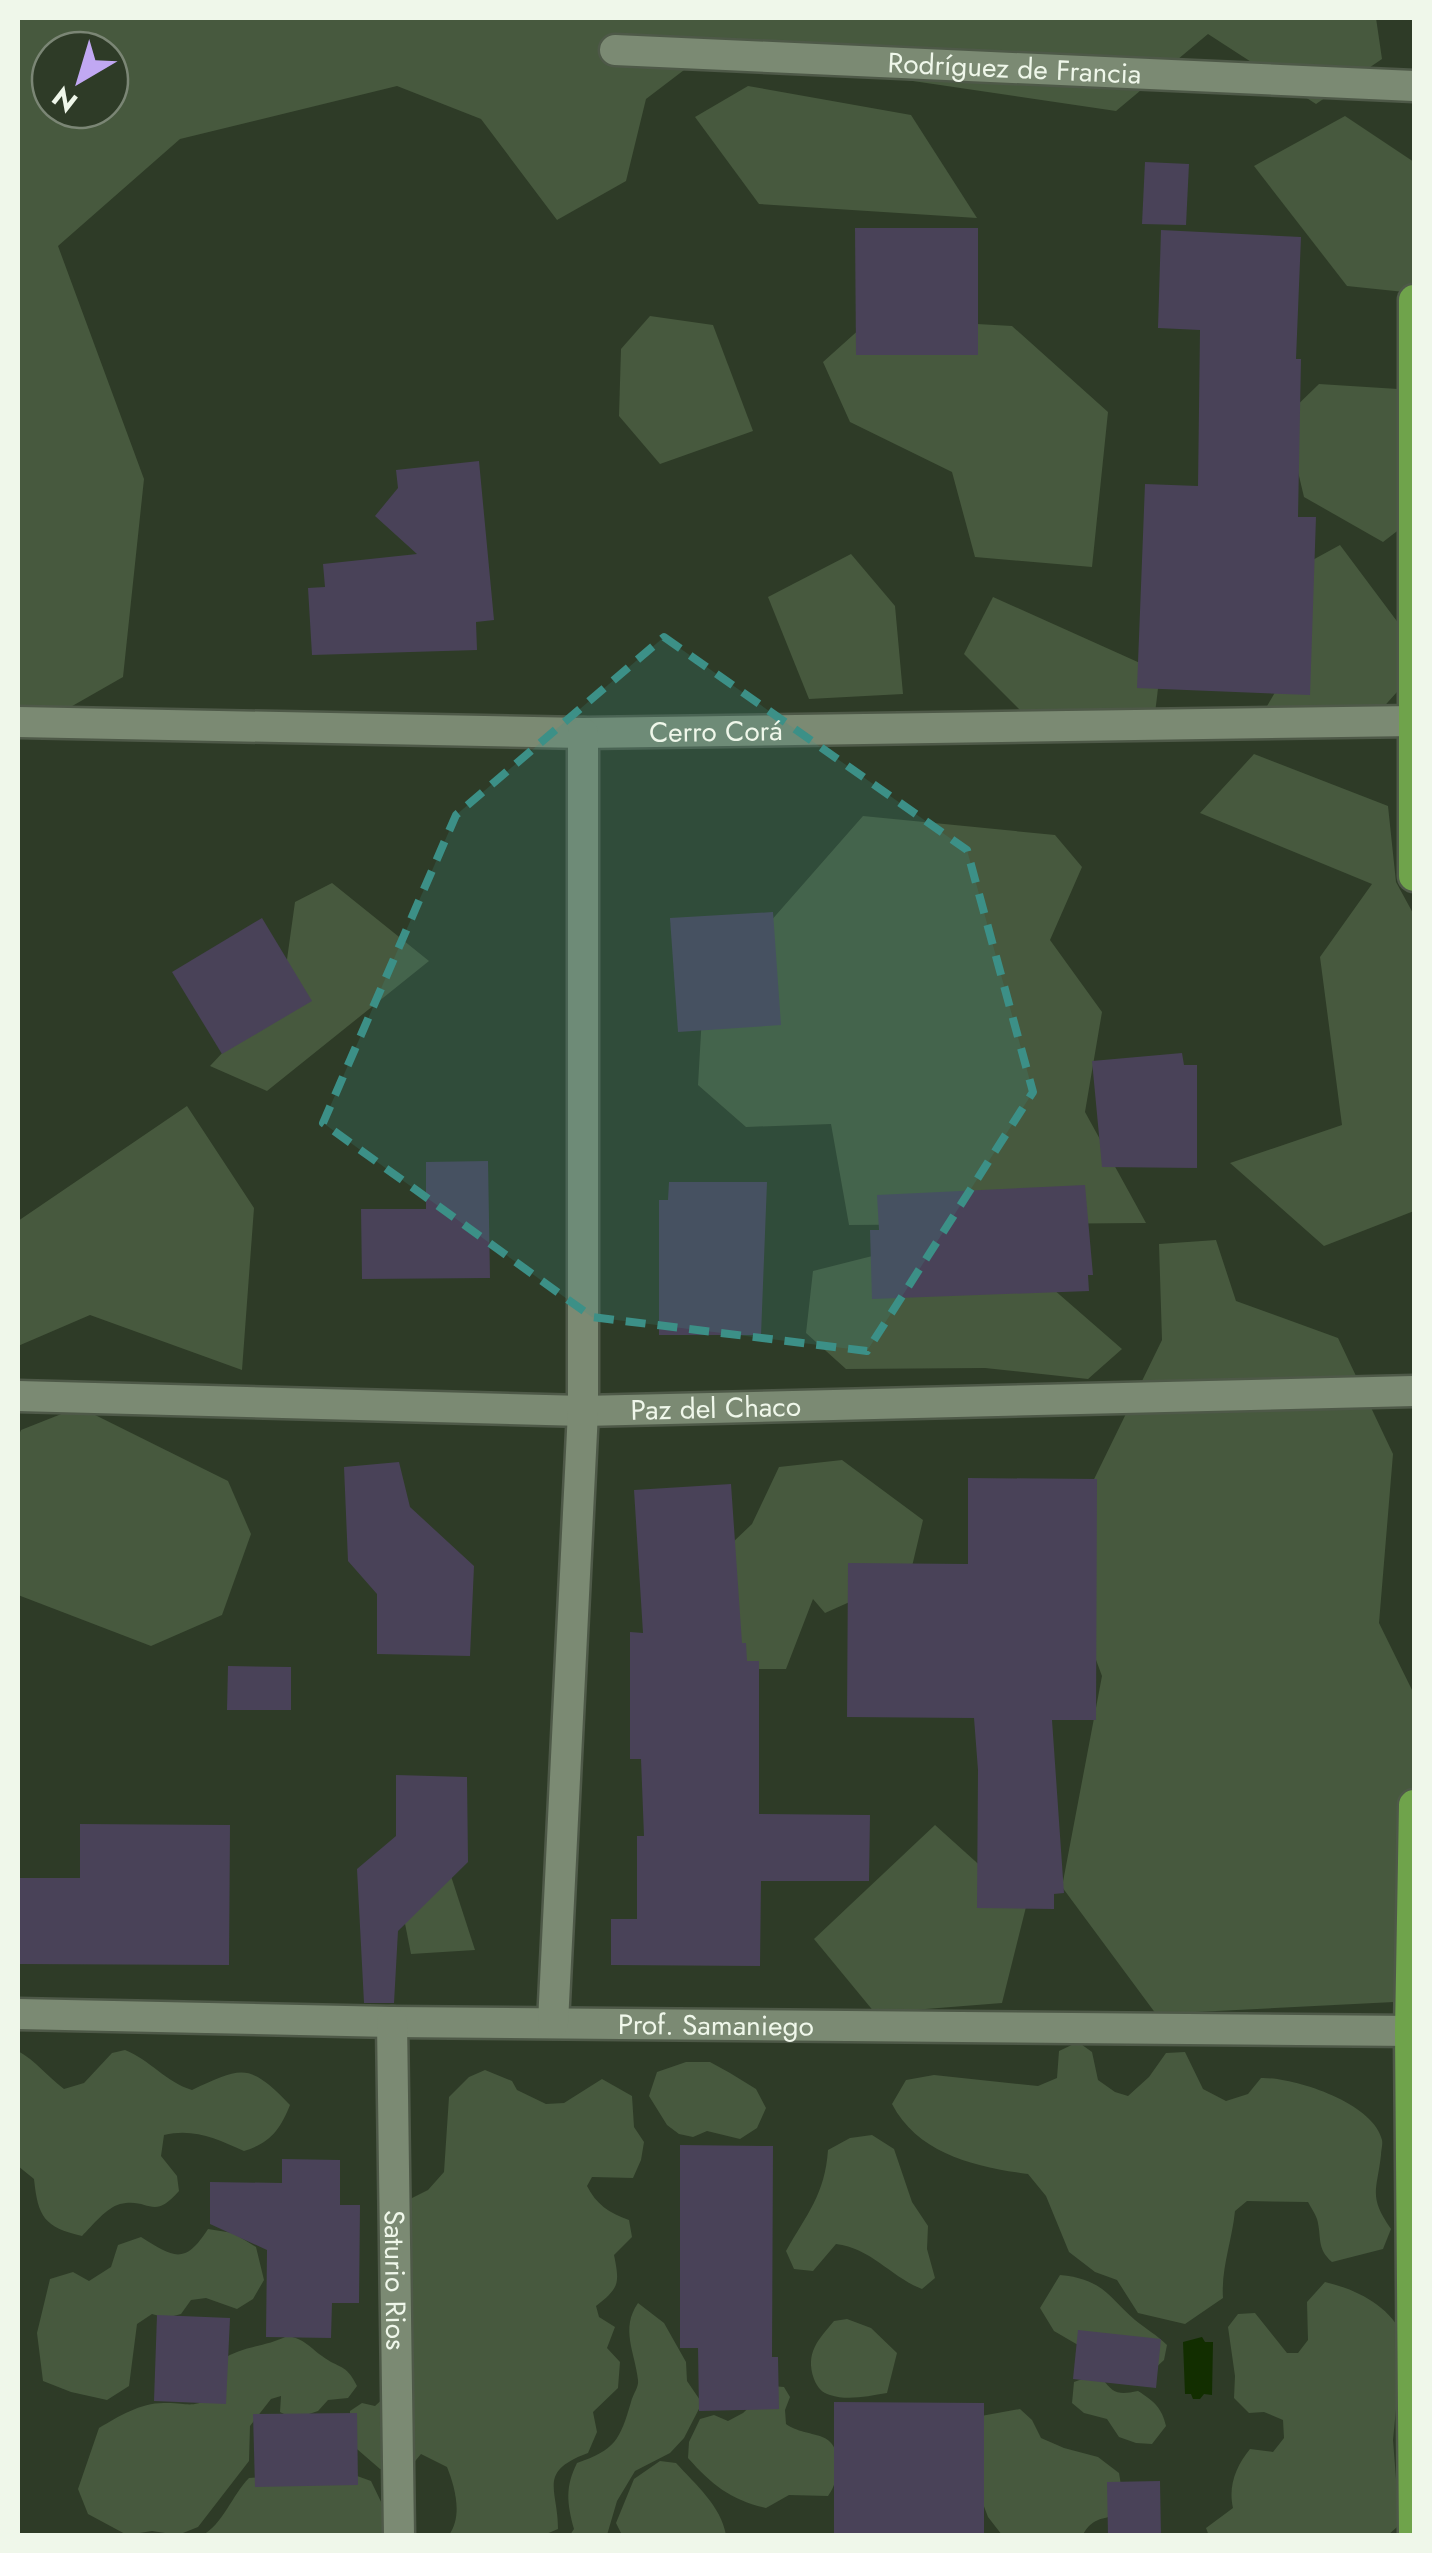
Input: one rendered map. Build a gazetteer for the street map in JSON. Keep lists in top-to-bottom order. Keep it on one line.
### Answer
{"streets":{"street":["Rodríguez de Francia","Cerro Corá","Paz del Chaco","Prof. Samaniego","Saturio Rios"]},"crossings":[["Prof. Samaniego","Saturio Rios"]],"north":"bottom left"}
